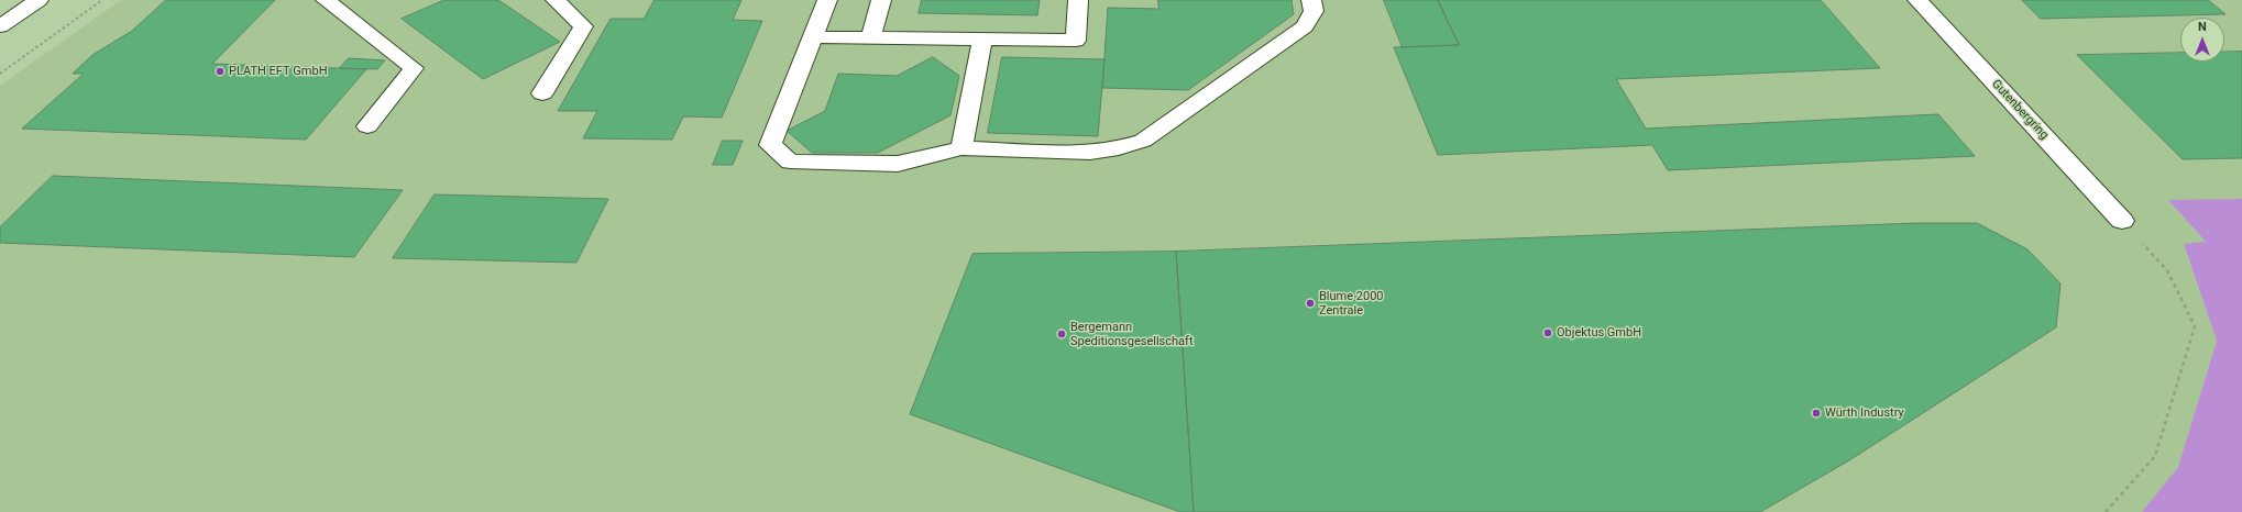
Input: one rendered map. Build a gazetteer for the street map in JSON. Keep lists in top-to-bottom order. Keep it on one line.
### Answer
{"streets":{"street":["Gutenbergring"]},"places":["PLATH EFT GmbH","Blume 2000 Zentrale","Objektus GmbH","Bergemann Speditionsgesellschaft","Würth Industry"],"north":"top"}
